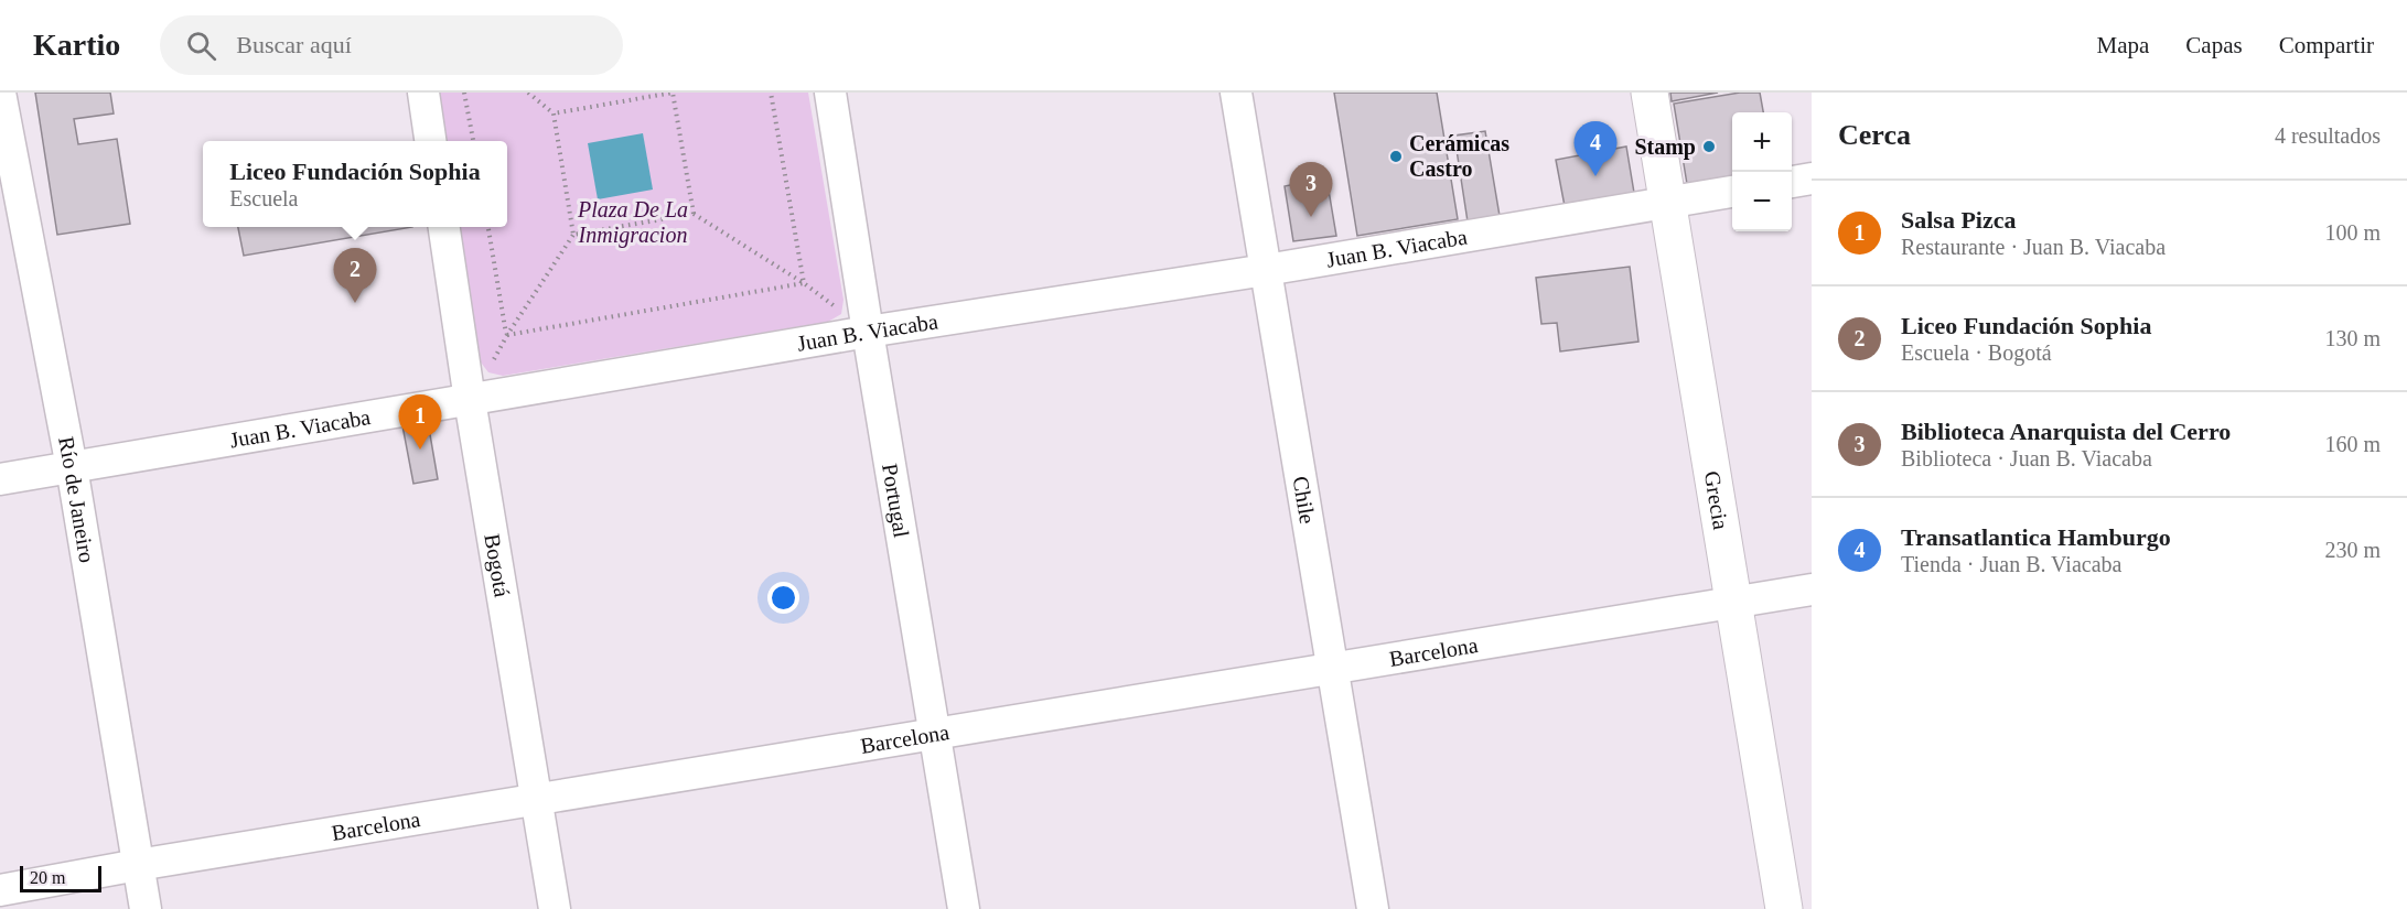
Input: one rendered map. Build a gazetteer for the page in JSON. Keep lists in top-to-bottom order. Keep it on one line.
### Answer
{"streets":{"street":["Juan B. Viacaba","Río de Janeiro","Portugal","Chile","Grecia","Bogotá","Barcelona"]},"crossings":[["Juan B. Viacaba","Río de Janeiro"],["Juan B. Viacaba","Portugal"],["Juan B. Viacaba","Chile"],["Juan B. Viacaba","Grecia"],["Juan B. Viacaba","Bogotá"],["Río de Janeiro","Barcelona"],["Portugal","Barcelona"],["Chile","Barcelona"],["Grecia","Barcelona"],["Bogotá","Barcelona"]],"parks":["Plaza De La Inmigracion"],"places":["Stamp","Cerámicas Castro"],"scale_bar":"20 m","page":{"header":"Kartio","search":"Buscar aquí","nav":["Mapa","Capas","Compartir"],"heading":["Cerca","4 resultados"],"map_buttons":["+","−"],"pins":["4","3","2","1"],"popup":["Liceo Fundación Sophia","Escuela"],"list":[{"mark":"1","name":"Salsa Pizca","note":"Restaurante · Juan B. Viacaba","value":"100 m"},{"mark":"2","name":"Liceo Fundación Sophia","note":"Escuela · Bogotá","value":"130 m"},{"mark":"3","name":"Biblioteca Anarquista del Cerro","note":"Biblioteca · Juan B. Viacaba","value":"160 m"},{"mark":"4","name":"Transatlantica Hamburgo","note":"Tienda · Juan B. Viacaba","value":"230 m"}],"scale":"20 m"}}
